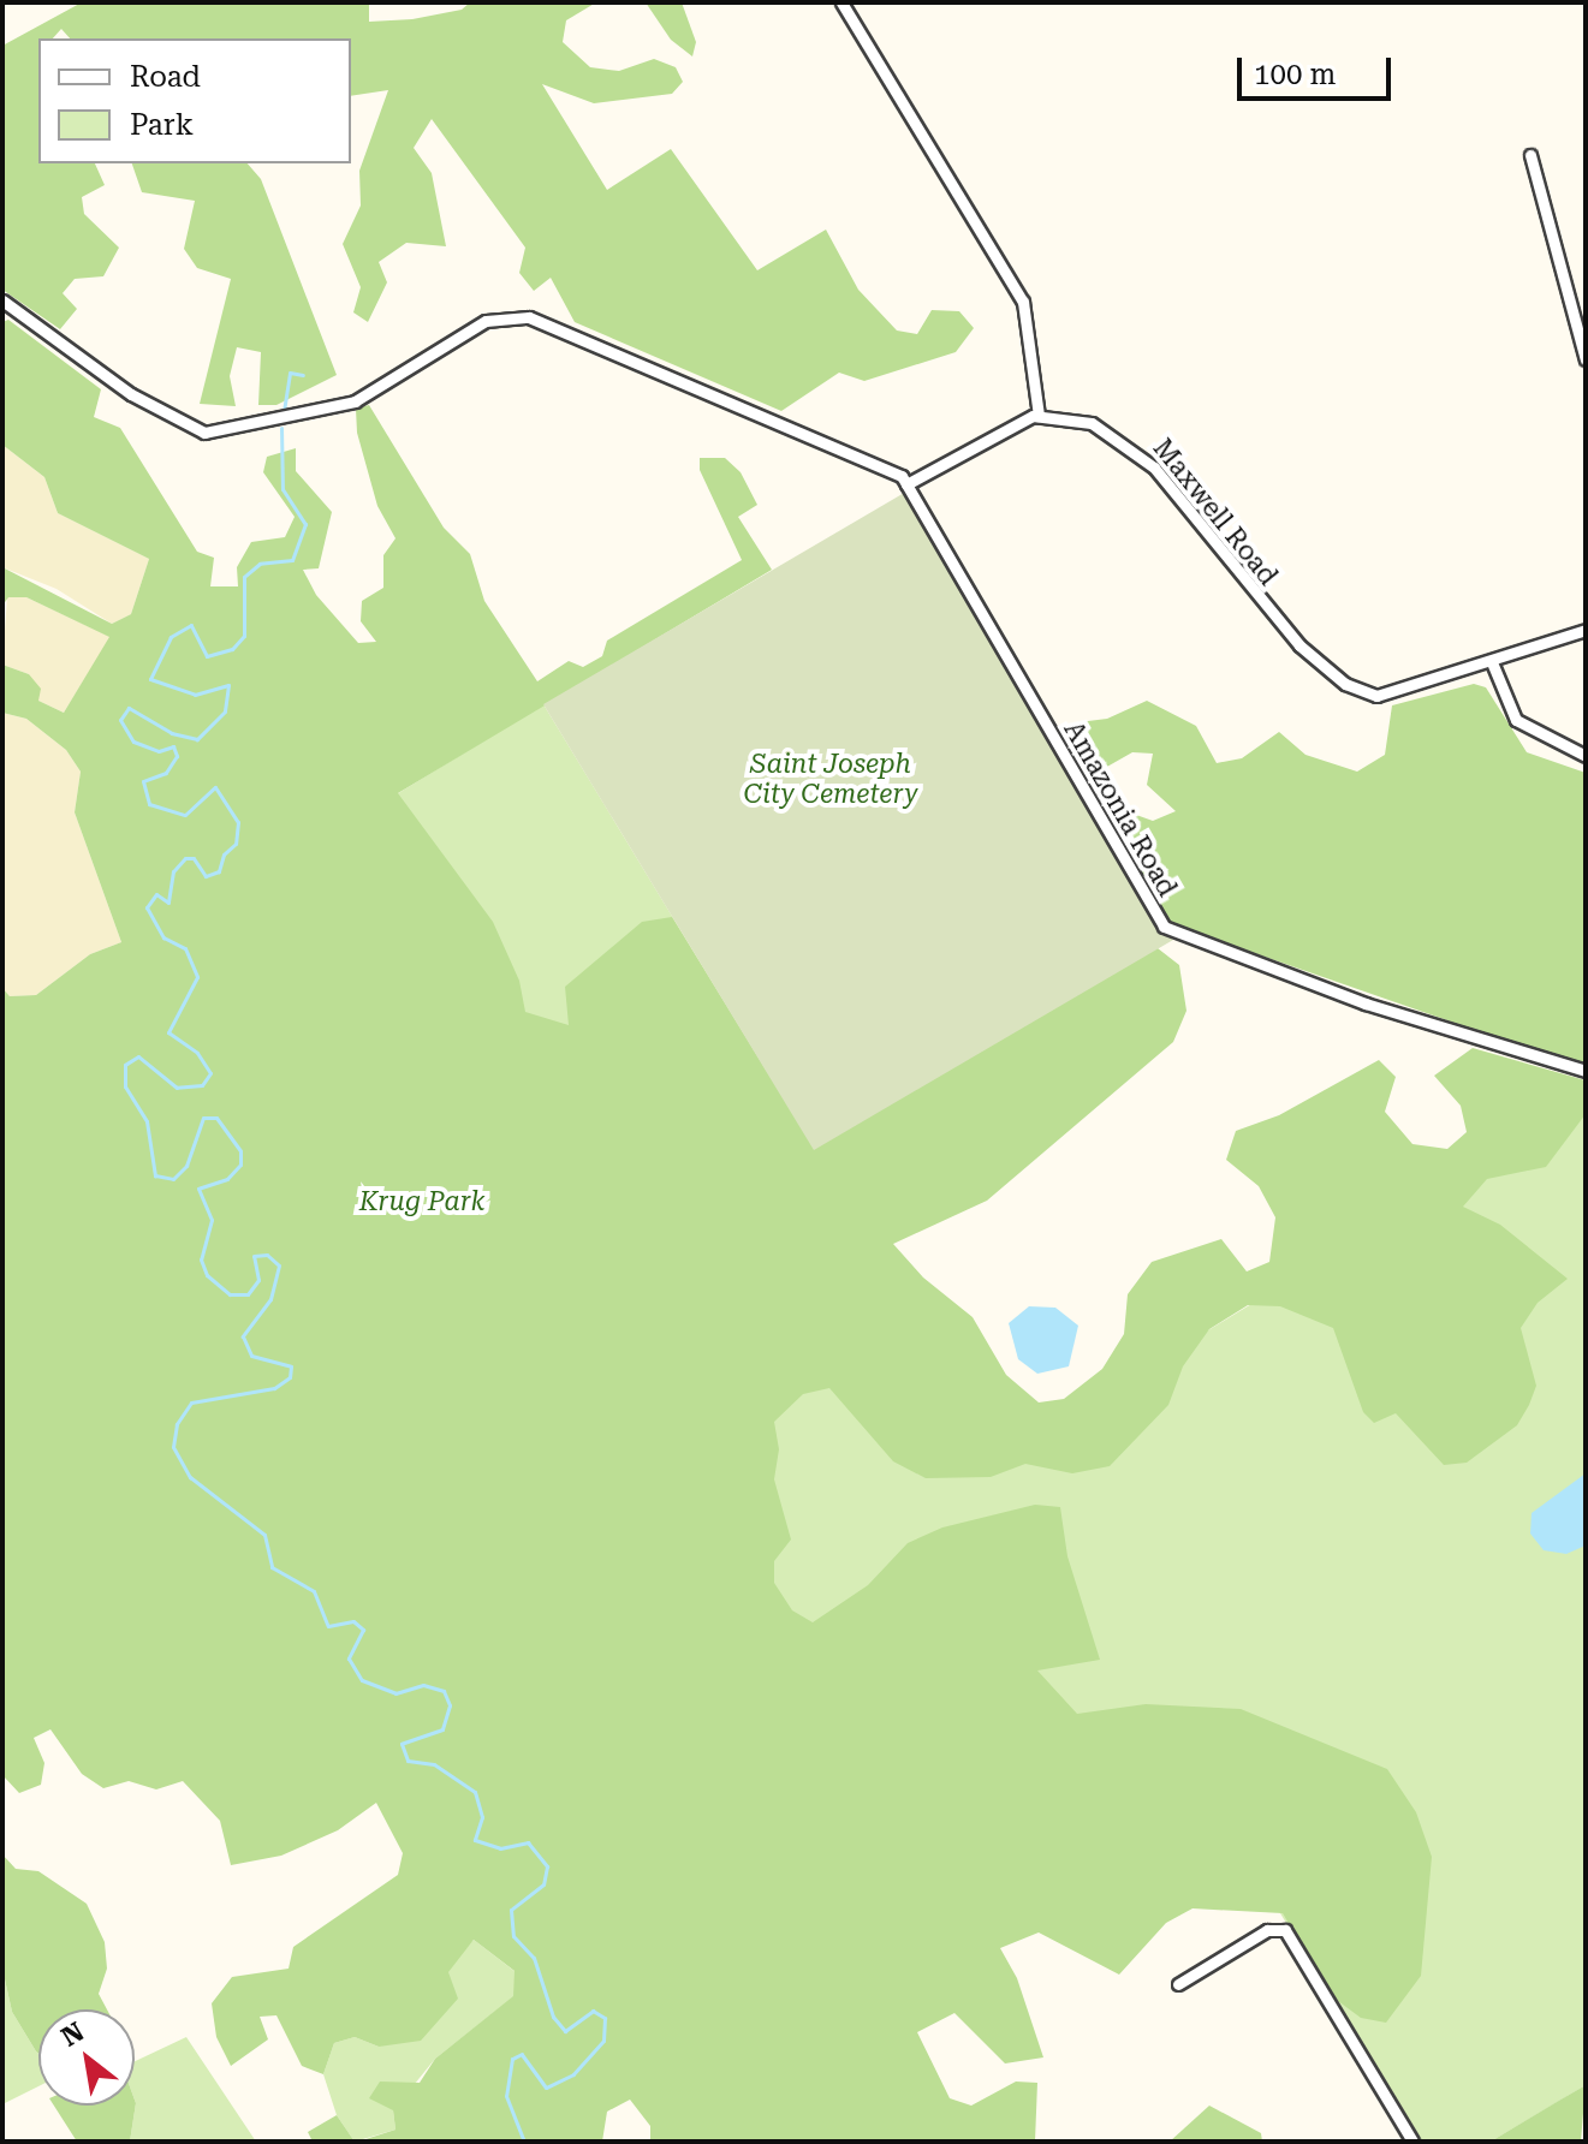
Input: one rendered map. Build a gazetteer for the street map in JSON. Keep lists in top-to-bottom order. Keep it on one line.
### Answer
{"streets":{"street":["Maxwell Road","Amazonia Road"]},"parks":["Saint Joseph City Cemetery","Krug Park"],"legend":["Road","Park"],"scale_bar":"100 m","north":"top left"}
